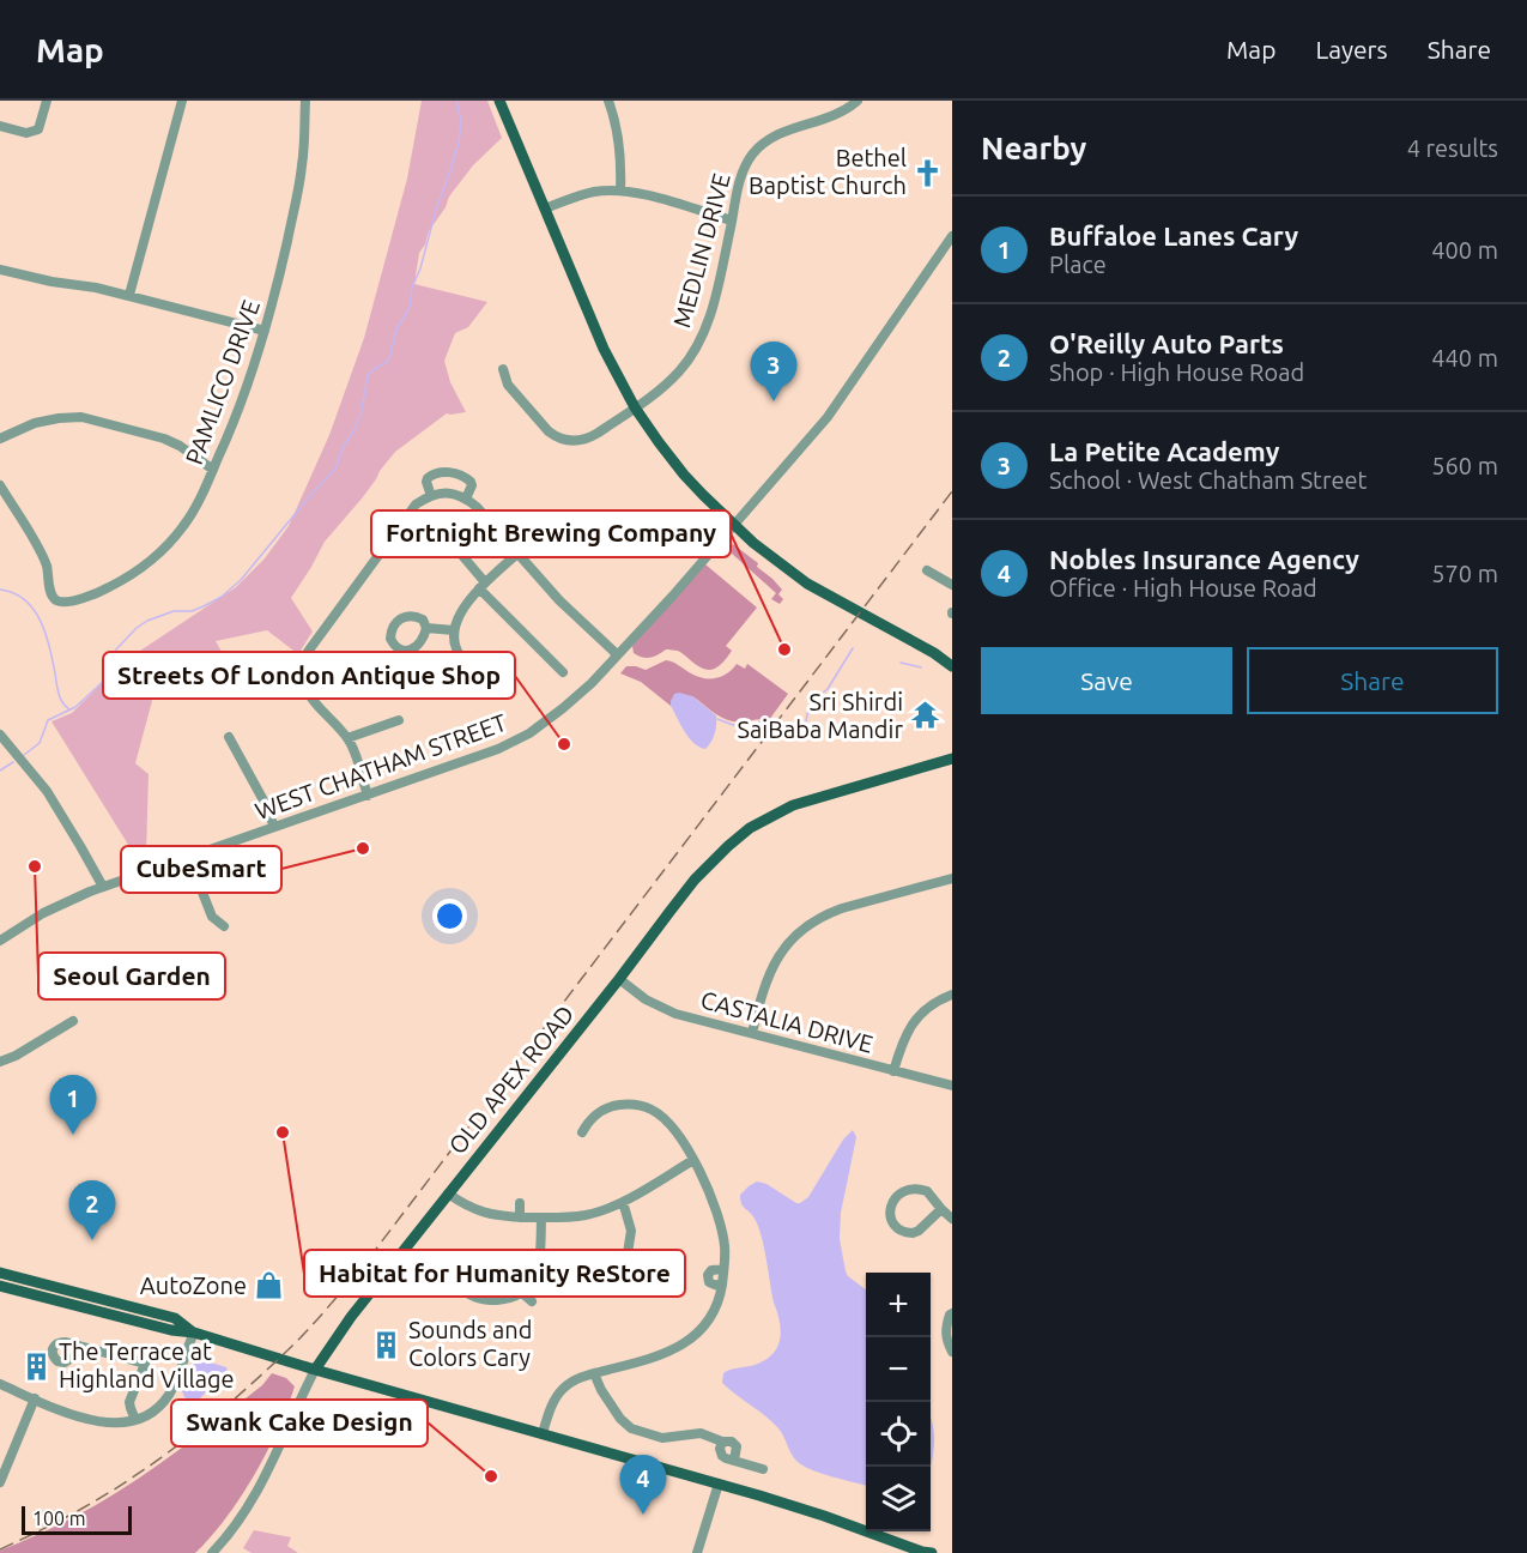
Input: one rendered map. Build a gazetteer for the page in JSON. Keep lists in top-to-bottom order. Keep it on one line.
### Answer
{"streets":{"main road":["OLD APEX ROAD"],"street":["MEDLIN DRIVE","PAMLICO DRIVE","WEST CHATHAM STREET","CASTALIA DRIVE"]},"crossings":[["CASTALIA DRIVE","OLD APEX ROAD"]],"places":{"church":["Bethel Baptist Church"],"other":["Fortnight Brewing Company","Streets Of London Antique Shop","CubeSmart","Seoul Garden","Habitat for Humanity ReStore","Swank Cake Design"],"temple":["Sri Shirdi SaiBaba Mandir"],"shop":["AutoZone"],"building":["Sounds and Colors Cary","The Terrace at Highland Village"]},"scale_bar":"100 m","page":{"header":"Map","nav":["Map","Layers","Share"],"heading":["Nearby","4 results"],"list":[{"mark":"1","name":"Buffaloe Lanes Cary","note":"Place","value":"400 m"},{"mark":"2","name":"O'Reilly Auto Parts","note":"Shop · High House Road","value":"440 m"},{"mark":"3","name":"La Petite Academy","note":"School · West Chatham Street","value":"560 m"},{"mark":"4","name":"Nobles Insurance Agency","note":"Office · High House Road","value":"570 m"}],"pins":["3","1","2","4"],"buttons":["Save","Share"],"map_buttons":["+","−"],"scale":"100 m"}}
